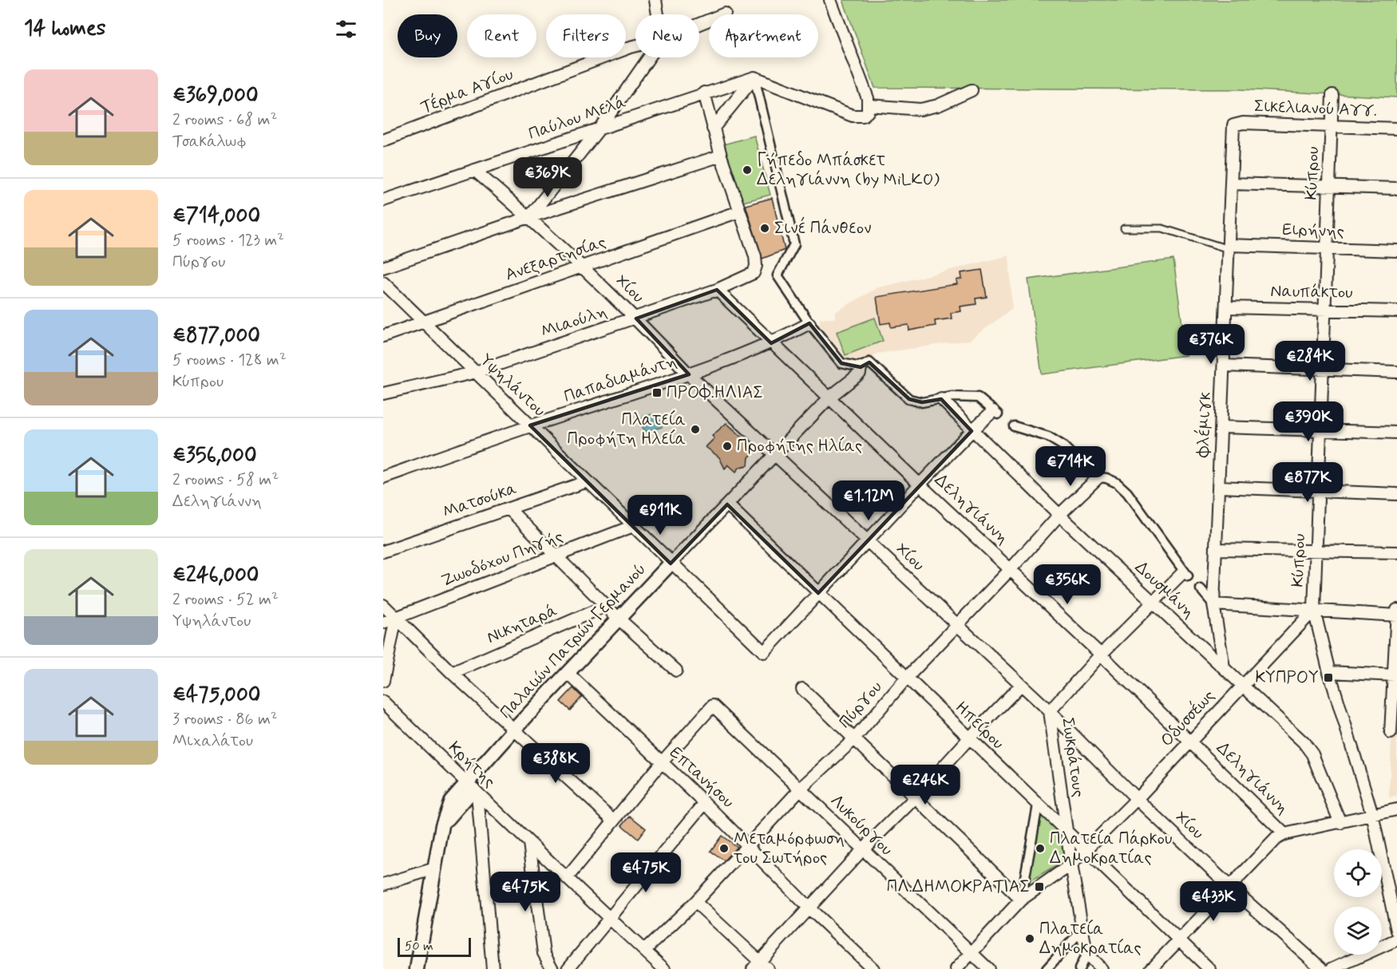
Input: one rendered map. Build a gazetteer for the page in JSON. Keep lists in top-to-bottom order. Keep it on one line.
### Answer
{"streets":{"street":["Τέρμα Αγίου","Σικελιανού Αγγ.","Παύλου Μελά","Κύπρου","Ειρήνης","Ανεξαρτησίας","Χίου","Ναυπάκτου","Μιαούλη","Παπαδιαμάντη","Υψηλάντου","Φλέμιγκ","Ματσούκα","Δεληγιάννη","Ζωοδόχου Πηγής","Δουσμάνη","Νικηταρά","Παλαιών Πατρών Γερμανού","Πύργου","Οδυσσέως","Ηπείρου","Σωκράτους","Κρήτης","Επτανήσου","Λυκούργου"]},"crossings":[["Σικελιανού Αγγ.","Κύπρου"],["Σικελιανού Αγγ.","Φλέμιγκ"],["Παύλου Μελά","Χίου"],["Κύπρου","Ειρήνης"],["Κύπρου","Ναυπάκτου"],["Κύπρου","Οδυσσέως"],["Ειρήνης","Φλέμιγκ"],["Ανεξαρτησίας","Χίου"],["Ανεξαρτησίας","Μιαούλη"],["Ανεξαρτησίας","Υψηλάντου"],["Χίου","Μιαούλη"],["Χίου","Παπαδιαμάντη"],["Χίου","Παλαιών Πατρών Γερμανού"],["Χίου","Πύργου"],["Χίου","Οδυσσέως"],["Χίου","Σωκράτους"],["Ναυπάκτου","Φλέμιγκ"],["Μιαούλη","Υψηλάντου"],["Μιαούλη","Δεληγιάννη"],["Παπαδιαμάντη","Υψηλάντου"],["Παπαδιαμάντη","Δεληγιάννη"],["Υψηλάντου","Ματσούκα"],["Υψηλάντου","Ζωοδόχου Πηγής"],["Υψηλάντου","Παλαιών Πατρών Γερμανού"],["Υψηλάντου","Ηπείρου"],["Φλέμιγκ","Δουσμάνη"],["Δεληγιάννη","Παλαιών Πατρών Γερμανού"],["Δεληγιάννη","Πύργου"],["Δεληγιάννη","Οδυσσέως"],["Δεληγιάννη","Σωκράτους"],["Δουσμάνη","Πύργου"],["Δουσμάνη","Οδυσσέως"],["Δουσμάνη","Σωκράτους"],["Παλαιών Πατρών Γερμανού","Ηπείρου"],["Παλαιών Πατρών Γερμανού","Κρήτης"],["Παλαιών Πατρών Γερμανού","Επτανήσου"],["Πύργου","Ηπείρου"],["Πύργου","Κρήτης"],["Πύργου","Επτανήσου"],["Πύργου","Λυκούργου"],["Οδυσσέως","Ηπείρου"],["Οδυσσέως","Σωκράτους"],["Οδυσσέως","Λυκούργου"],["Ηπείρου","Σωκράτους"],["Επτανήσου","Λυκούργου"]],"places":{"other":["Γήπεδο Μπάσκετ Δεληγιάννη (by MiLKO)","Σινέ Πάνθεον","Πλατεία Προφήτη Ηλεία","Προφήτης Ηλίας","Μεταμόρφωση του Σωτήρος","Πλατεία Πάρκου Δημοκρατίας","Πλατεία Δημοκρατίας"],"transit":["ΠΡΟΦ.ΗΛΙΑΣ","ΚΥΠΡΟΥ","ΠΛ.ΔΗΜΟΚΡΑΤΙΑΣ"]},"scale_bar":"50 m","page":{"heading":"14 homes","chip":["Buy","Rent","Filters","New","Apartment"],"list":[{"name":"€369,000","note":"2 rooms · 68 m² · Τσακάλωφ"},{"name":"€714,000","note":"5 rooms · 123 m² · Πύργου"},{"name":"€877,000","note":"5 rooms · 128 m² · Κύπρου"},{"name":"€356,000","note":"2 rooms · 58 m² · Δεληγιάννη"},{"name":"€246,000","note":"2 rooms · 52 m² · Υψηλάντου"},{"name":"€475,000","note":"3 rooms · 86 m² · Μιχαλάτου"}],"price":["€369K","€376K","€284K","€390K","€714K","€877K","€1.12M","€911K","€356K","€388K","€246K","€475K","€475K","€433K"],"scale":"50 m"}}
